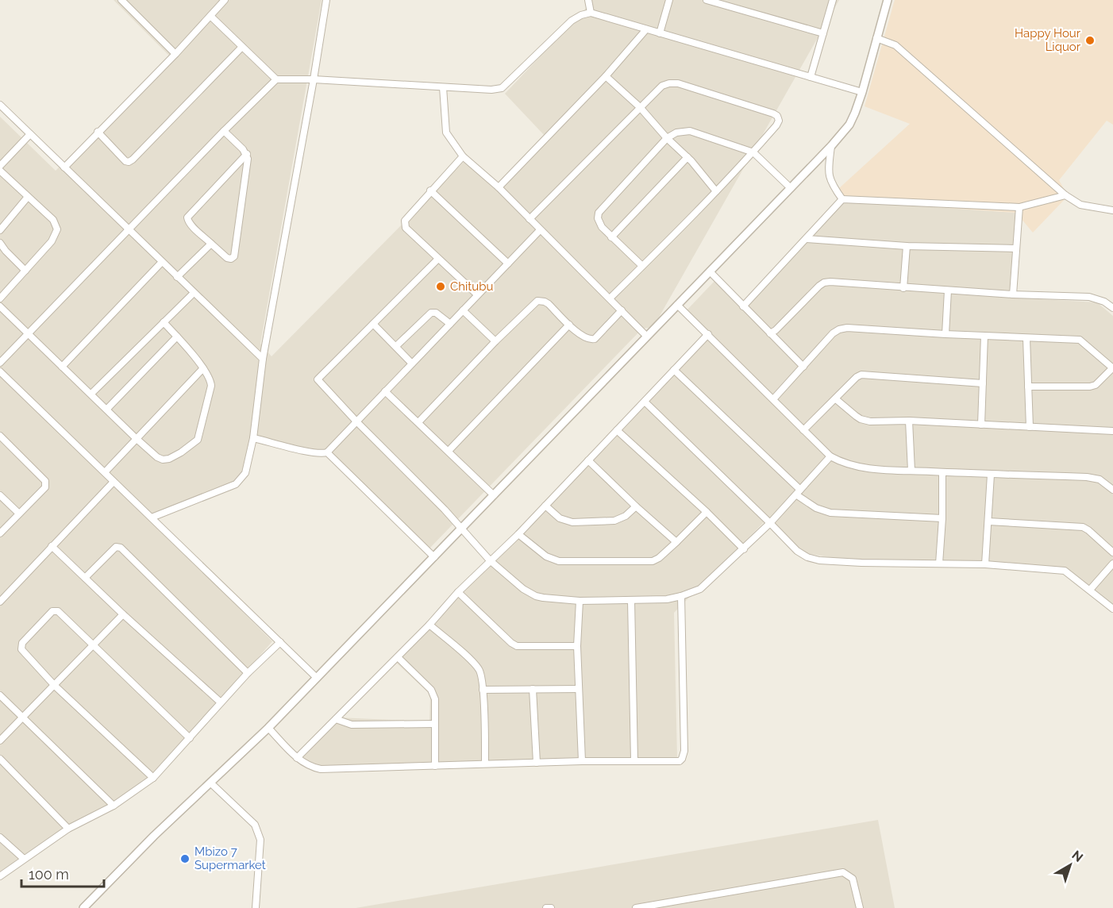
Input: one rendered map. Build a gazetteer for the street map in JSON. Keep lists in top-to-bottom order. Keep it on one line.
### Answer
{"places":["Happy Hour Liquor","Chitubu","Mbizo 7 Supermarket"],"scale_bar":"100 m","north":"top right"}
